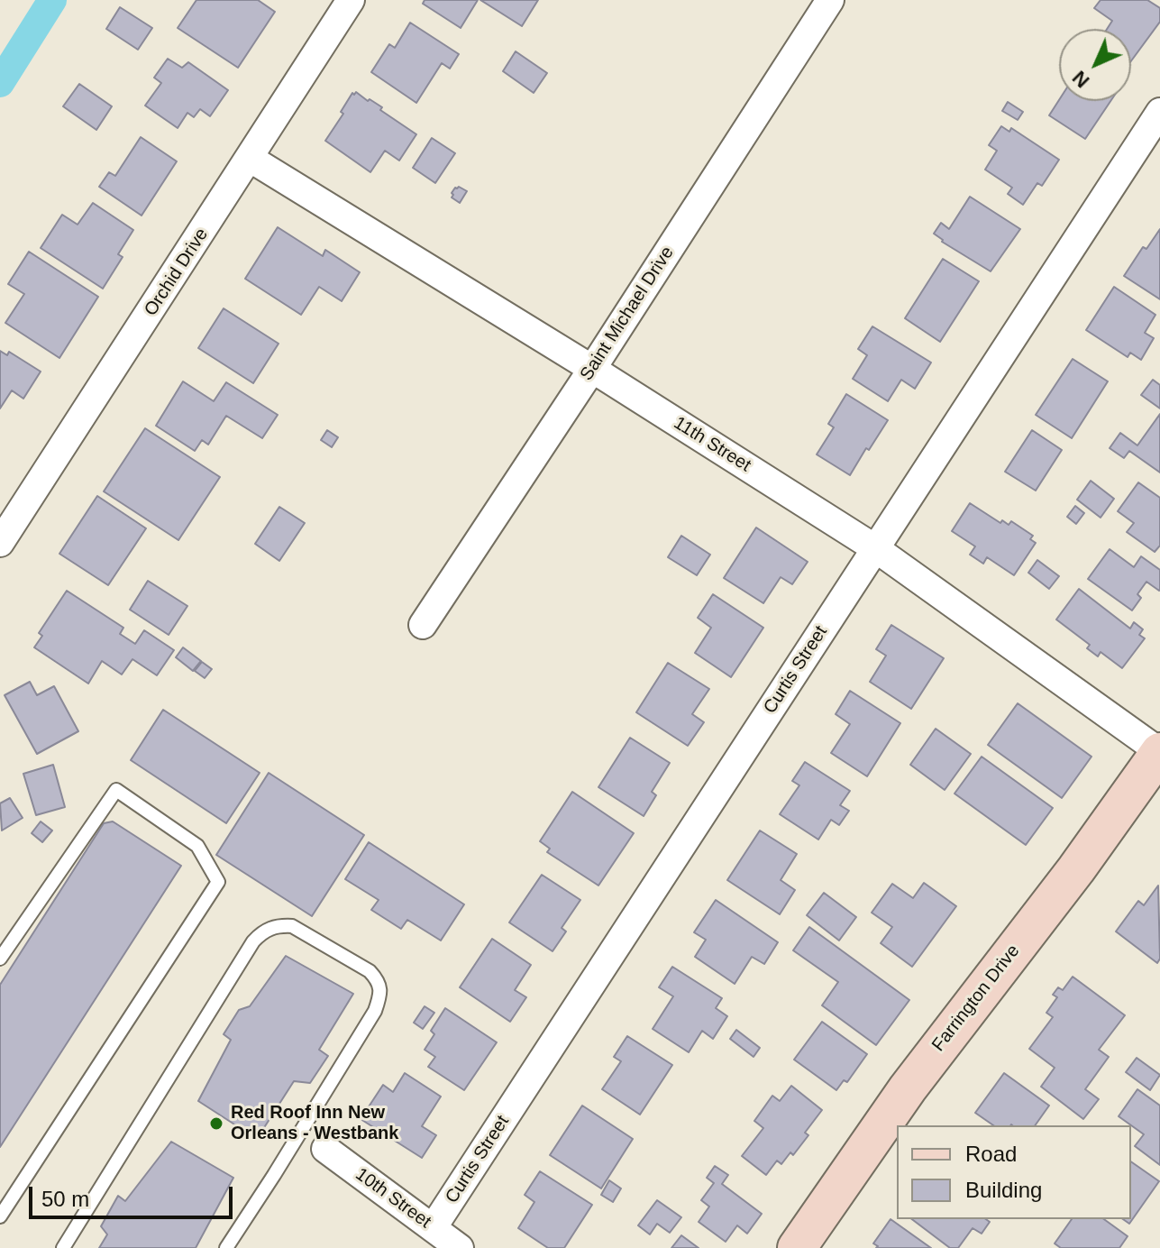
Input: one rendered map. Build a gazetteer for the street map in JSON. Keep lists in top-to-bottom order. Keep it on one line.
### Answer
{"streets":{"street":["Orchid Drive","Saint Michael Drive","11th Street","Curtis Street","Farrington Drive","10th Street"]},"crossings":[["Orchid Drive","11th Street"],["Saint Michael Drive","11th Street"],["11th Street","Curtis Street"],["11th Street","Farrington Drive"],["Curtis Street","10th Street"]],"places":["Red Roof Inn New Orleans - Westbank"],"legend":["Road","Building"],"scale_bar":"50 m","north":"bottom left"}
